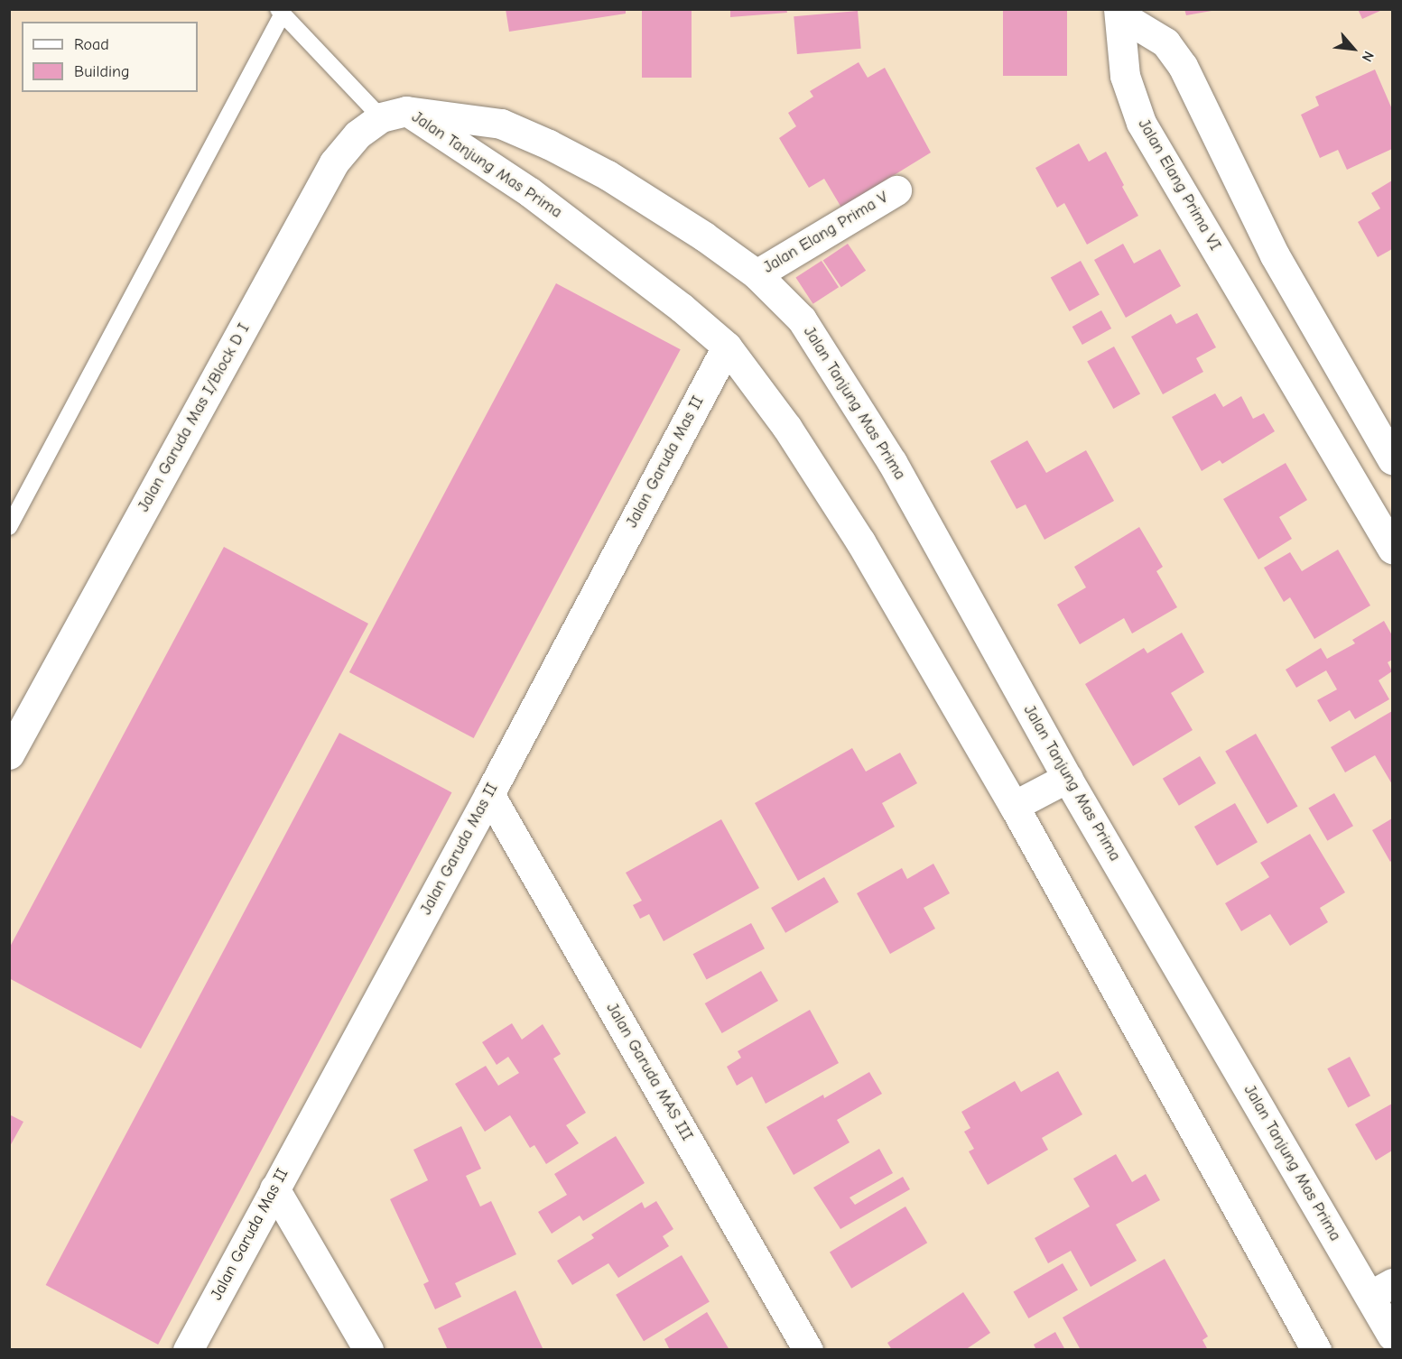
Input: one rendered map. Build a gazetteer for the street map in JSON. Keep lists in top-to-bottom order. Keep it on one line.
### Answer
{"streets":{"street":["Jalan Tanjung Mas Prima","Jalan Elang Prima VI","Jalan Elang Prima V","Jalan Garuda Mas I/Block D I","Jalan Garuda Mas II","Jalan Garuda MAS III"]},"crossings":[["Jalan Tanjung Mas Prima","Jalan Elang Prima V"],["Jalan Tanjung Mas Prima","Jalan Garuda Mas I/Block D I"],["Jalan Tanjung Mas Prima","Jalan Garuda Mas II"],["Jalan Garuda Mas II","Jalan Garuda MAS III"]],"legend":["Road","Building"],"north":"bottom right"}
